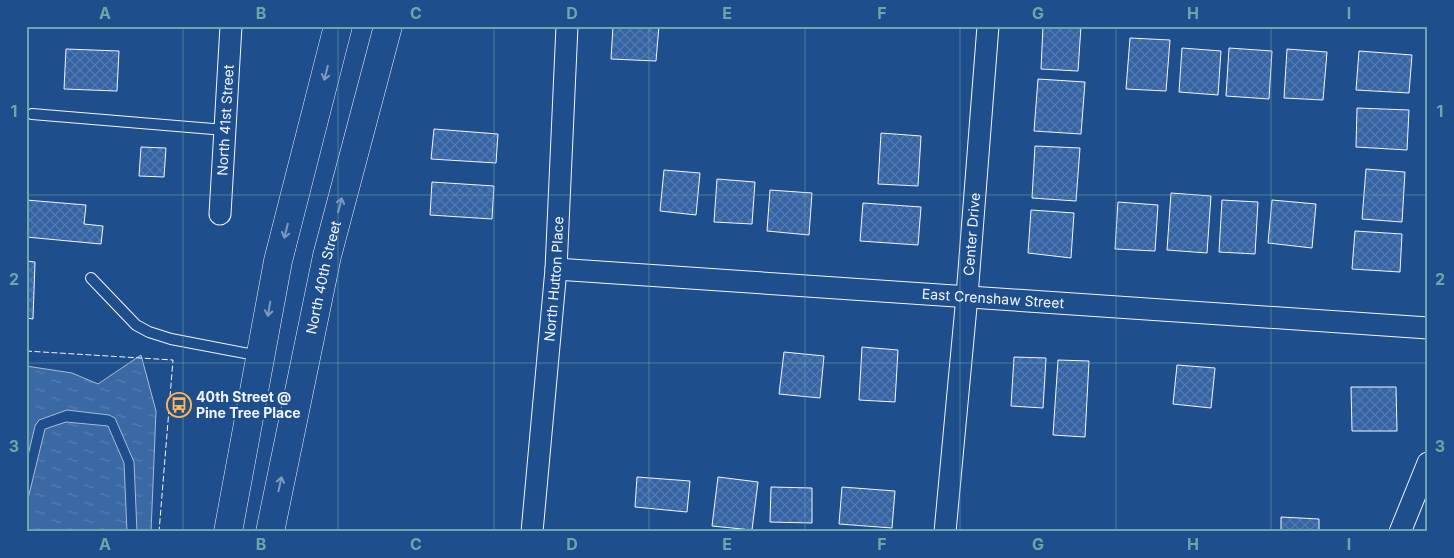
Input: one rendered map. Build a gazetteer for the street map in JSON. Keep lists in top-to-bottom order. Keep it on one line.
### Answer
{"streets":{"main road":["North 40th Street"],"street":["North 41st Street","Center Drive","North Hutton Place","East Crenshaw Street"]},"crossings":[["Center Drive","East Crenshaw Street"],["North Hutton Place","East Crenshaw Street"]],"places":{"bus stop":["40th Street @ Pine Tree Place"]},"grid":{"columns":["A","B","C","D","E","F","G","H","I"],"rows":["1","2","3"]}}
